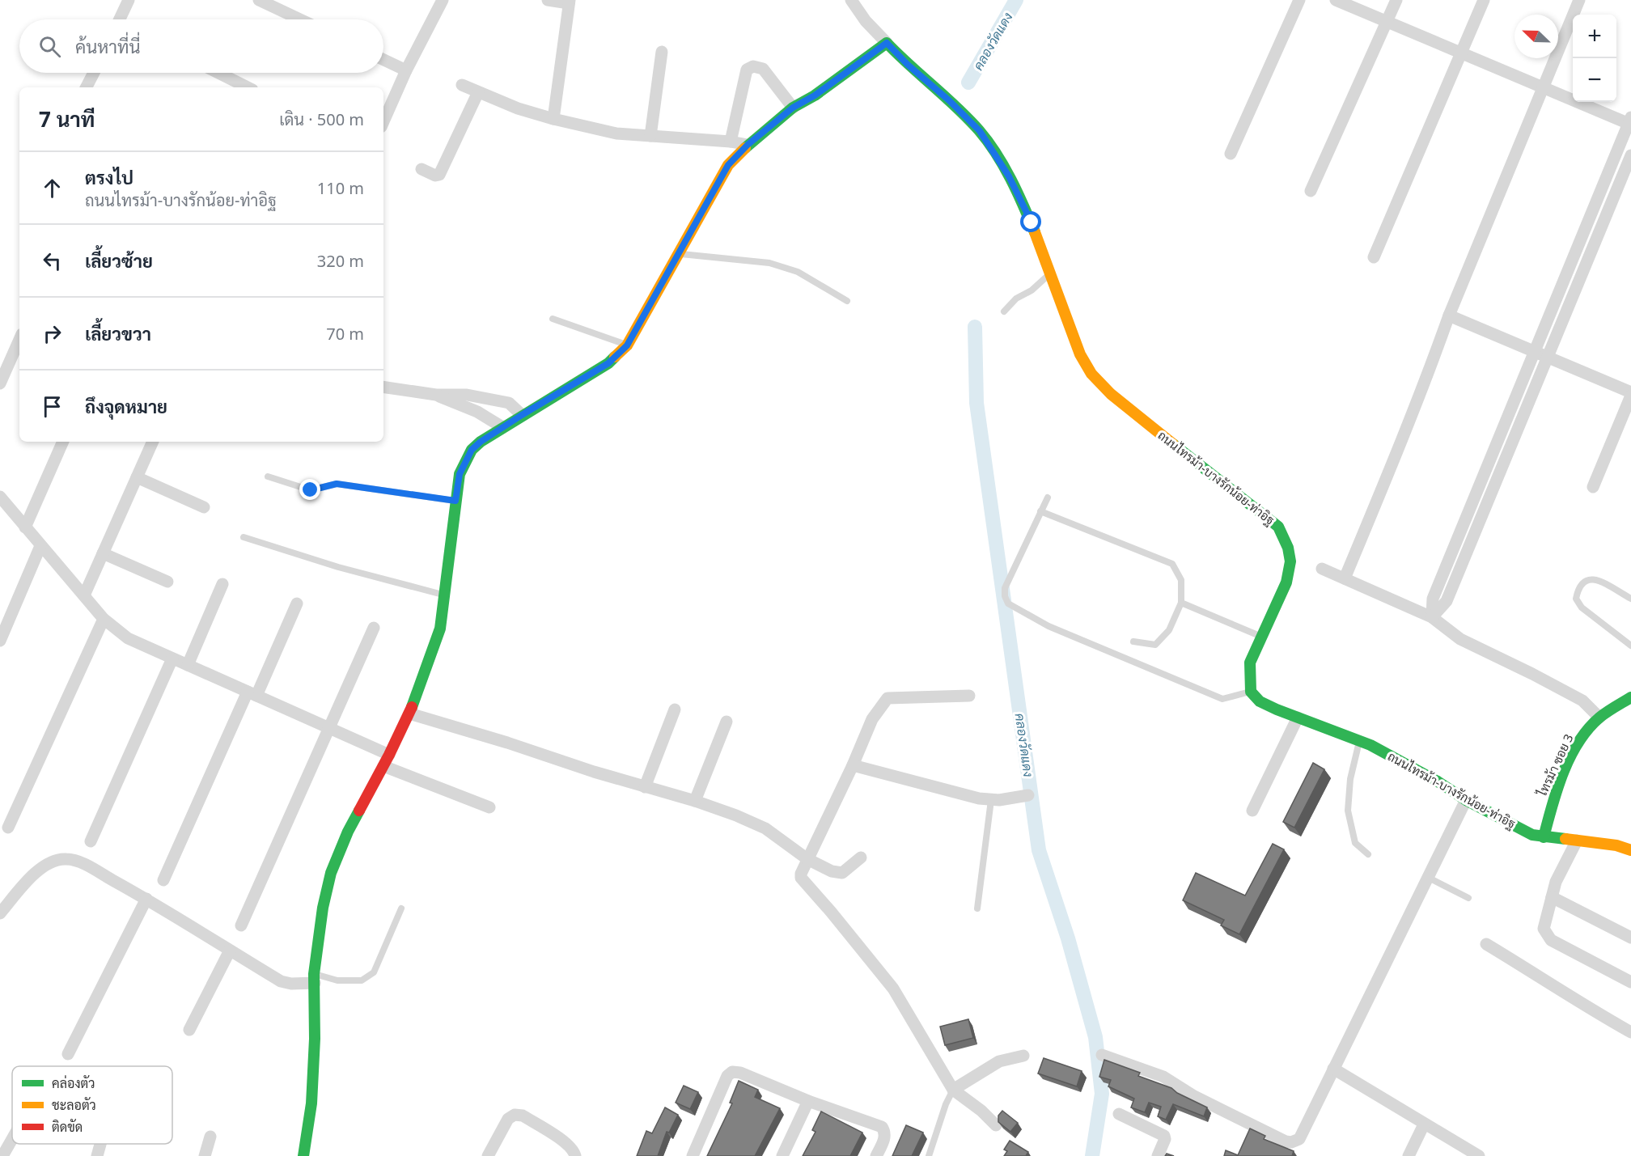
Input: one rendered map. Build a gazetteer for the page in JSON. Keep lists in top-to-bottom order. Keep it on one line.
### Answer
{"streets":{"street":["ถนนไทรม้า-บางรักน้อย-ท่าอิฐ","ไทรม้า ซอย 3"]},"crossings":[["ถนนไทรม้า-บางรักน้อย-ท่าอิฐ","ไทรม้า ซอย 3"]],"water":["คลองวัดแดง"],"legend":["คล่องตัว","ชะลอตัว","ติดขัด"],"north":"top left","page":{"map_buttons":["+","−"],"search":"ค้นหาที่นี่","heading":["7 นาที","เดิน · 500 m"],"list":[["ตรงไป","ถนนไทรม้า-บางรักน้อย-ท่าอิฐ","110 m"],["เลี้ยวซ้าย","320 m"],["เลี้ยวขวา","70 m"],"ถึงจุดหมาย"]}}
